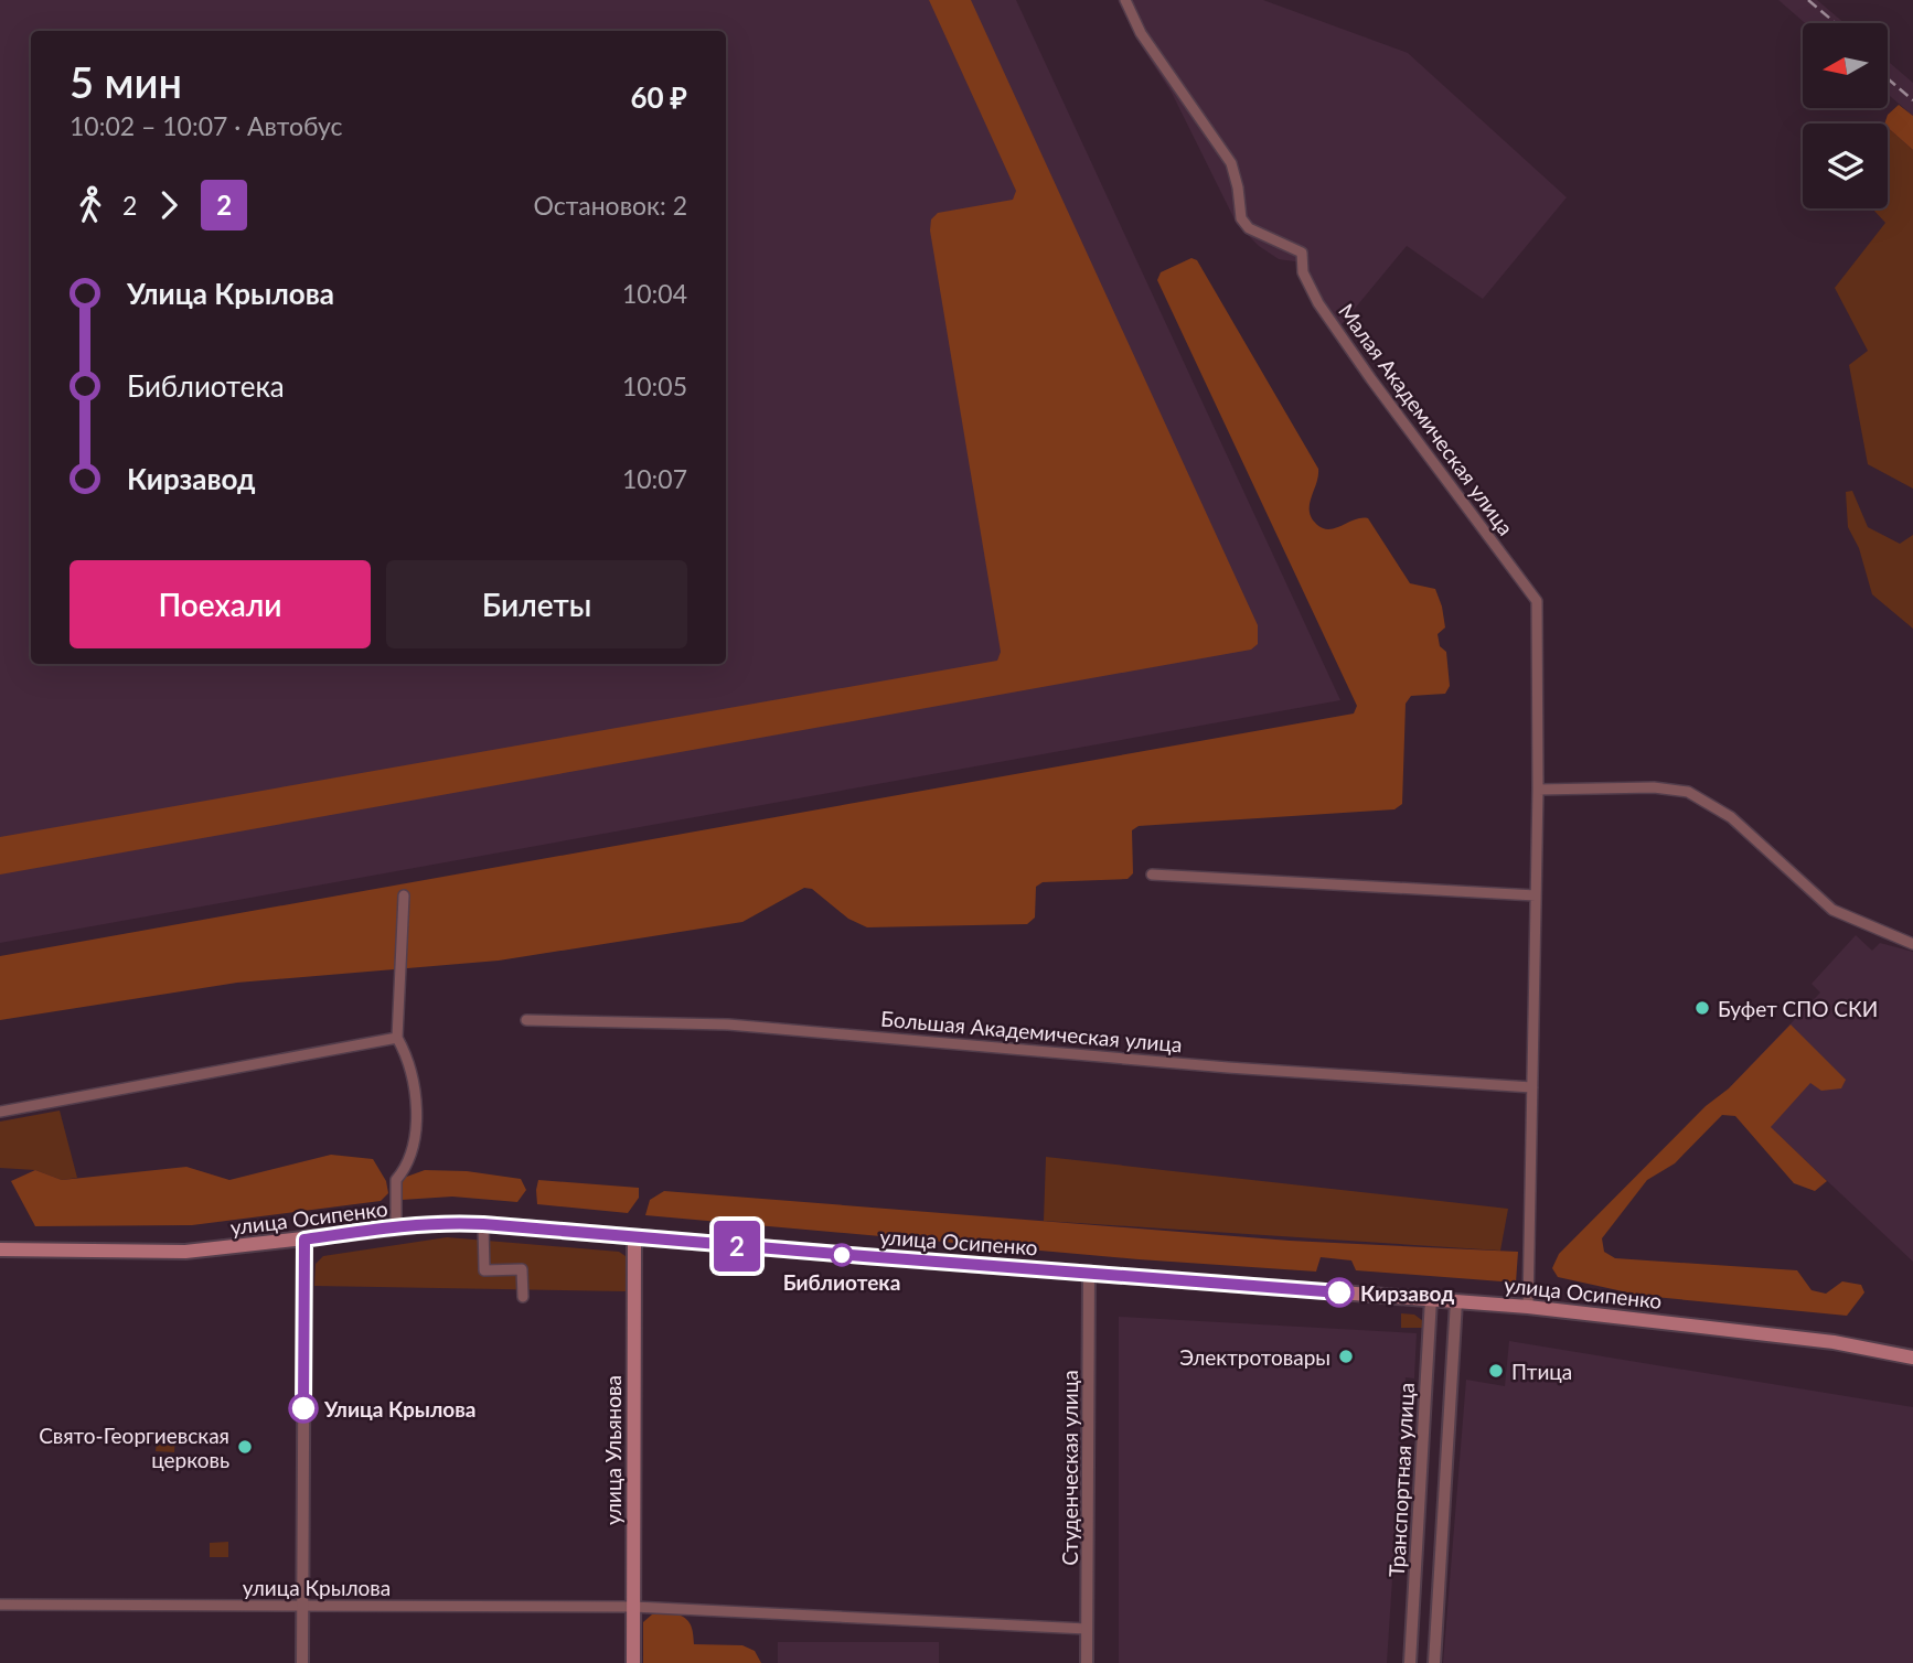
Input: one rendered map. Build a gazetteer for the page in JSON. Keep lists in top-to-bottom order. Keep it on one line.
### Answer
{"streets":{"main road":["улица Осипенко","улица Ульянова"],"street":["Малая Академическая улица","Большая Академическая улица","Студенческая улица","Транспортная улица","улица Крылова"]},"crossings":[["улица Осипенко","улица Ульянова"],["улица Осипенко","Студенческая улица"],["улица Осипенко","Транспортная улица"],["улица Ульянова","улица Крылова"],["Студенческая улица","улица Крылова"]],"places":["Буфет СПО СКИ","Библиотека","Кирзавод","Электротовары","Птица","Улица Крылова","Свято-Георгиевская церковь"],"lines":["bus line 2"],"north":"left","page":{"on_map":"2","heading":["5 мин","10:02 – 10:07 · Автобус","60 ₽"],"legs":["2","2","Остановок: 2"],"list":[{"name":"Улица Крылова","value":"10:04"},{"name":"Библиотека","value":"10:05"},{"name":"Кирзавод","value":"10:07"}],"buttons":["Поехали","Билеты"]}}
